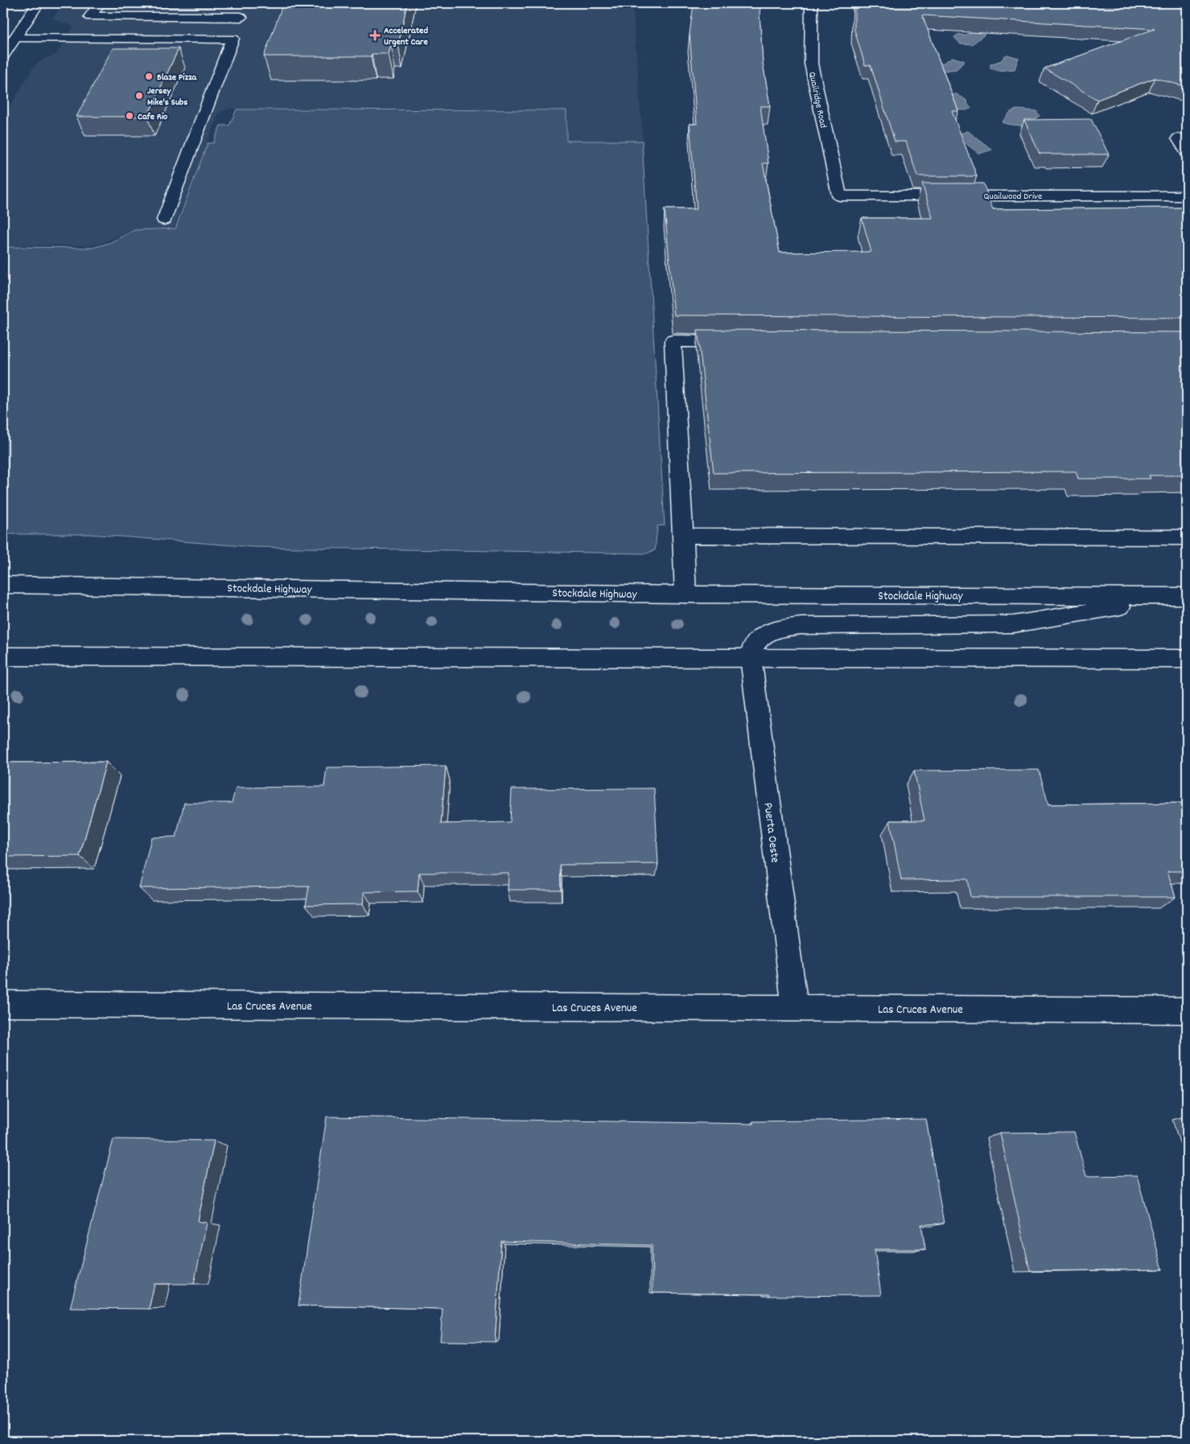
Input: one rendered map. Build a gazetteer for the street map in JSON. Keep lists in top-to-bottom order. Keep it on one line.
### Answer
{"streets":{"street":["Quailridge Road","Quailwood Drive","Stockdale Highway","Puerta Oeste","Las Cruces Avenue"]},"crossings":[["Quailridge Road","Quailwood Drive"],["Puerta Oeste","Las Cruces Avenue"]],"places":{"health":["Accelerated Urgent Care"],"other":["Blaze Pizza","Jersey Mike's Subs","Cafe Rio"]}}
